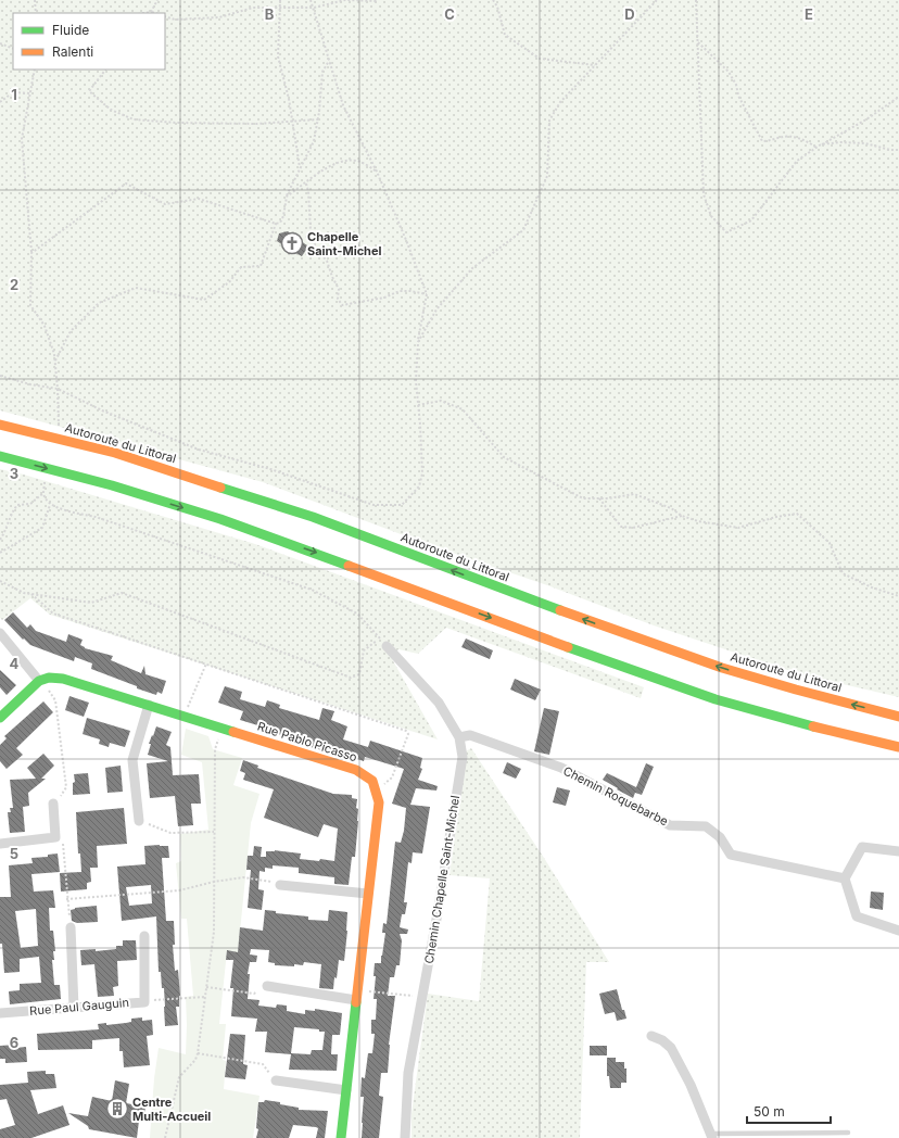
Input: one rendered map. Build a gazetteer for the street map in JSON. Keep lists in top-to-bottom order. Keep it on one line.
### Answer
{"streets":{"main road":["Autoroute du Littoral","Rue Pablo Picasso"],"street":["Chemin Roquebarbe","Chemin Chapelle Saint-Michel","Rue Paul Gauguin"]},"crossings":[["Chemin Roquebarbe","Chemin Chapelle Saint-Michel"]],"places":{"church":["Chapelle Saint-Michel"],"building":["Centre Multi-Accueil"]},"legend":["Fluide","Ralenti"],"scale_bar":"50 m","grid":{"columns":["B","C","D","E"],"rows":["1","2","3","4","5","6"]}}
